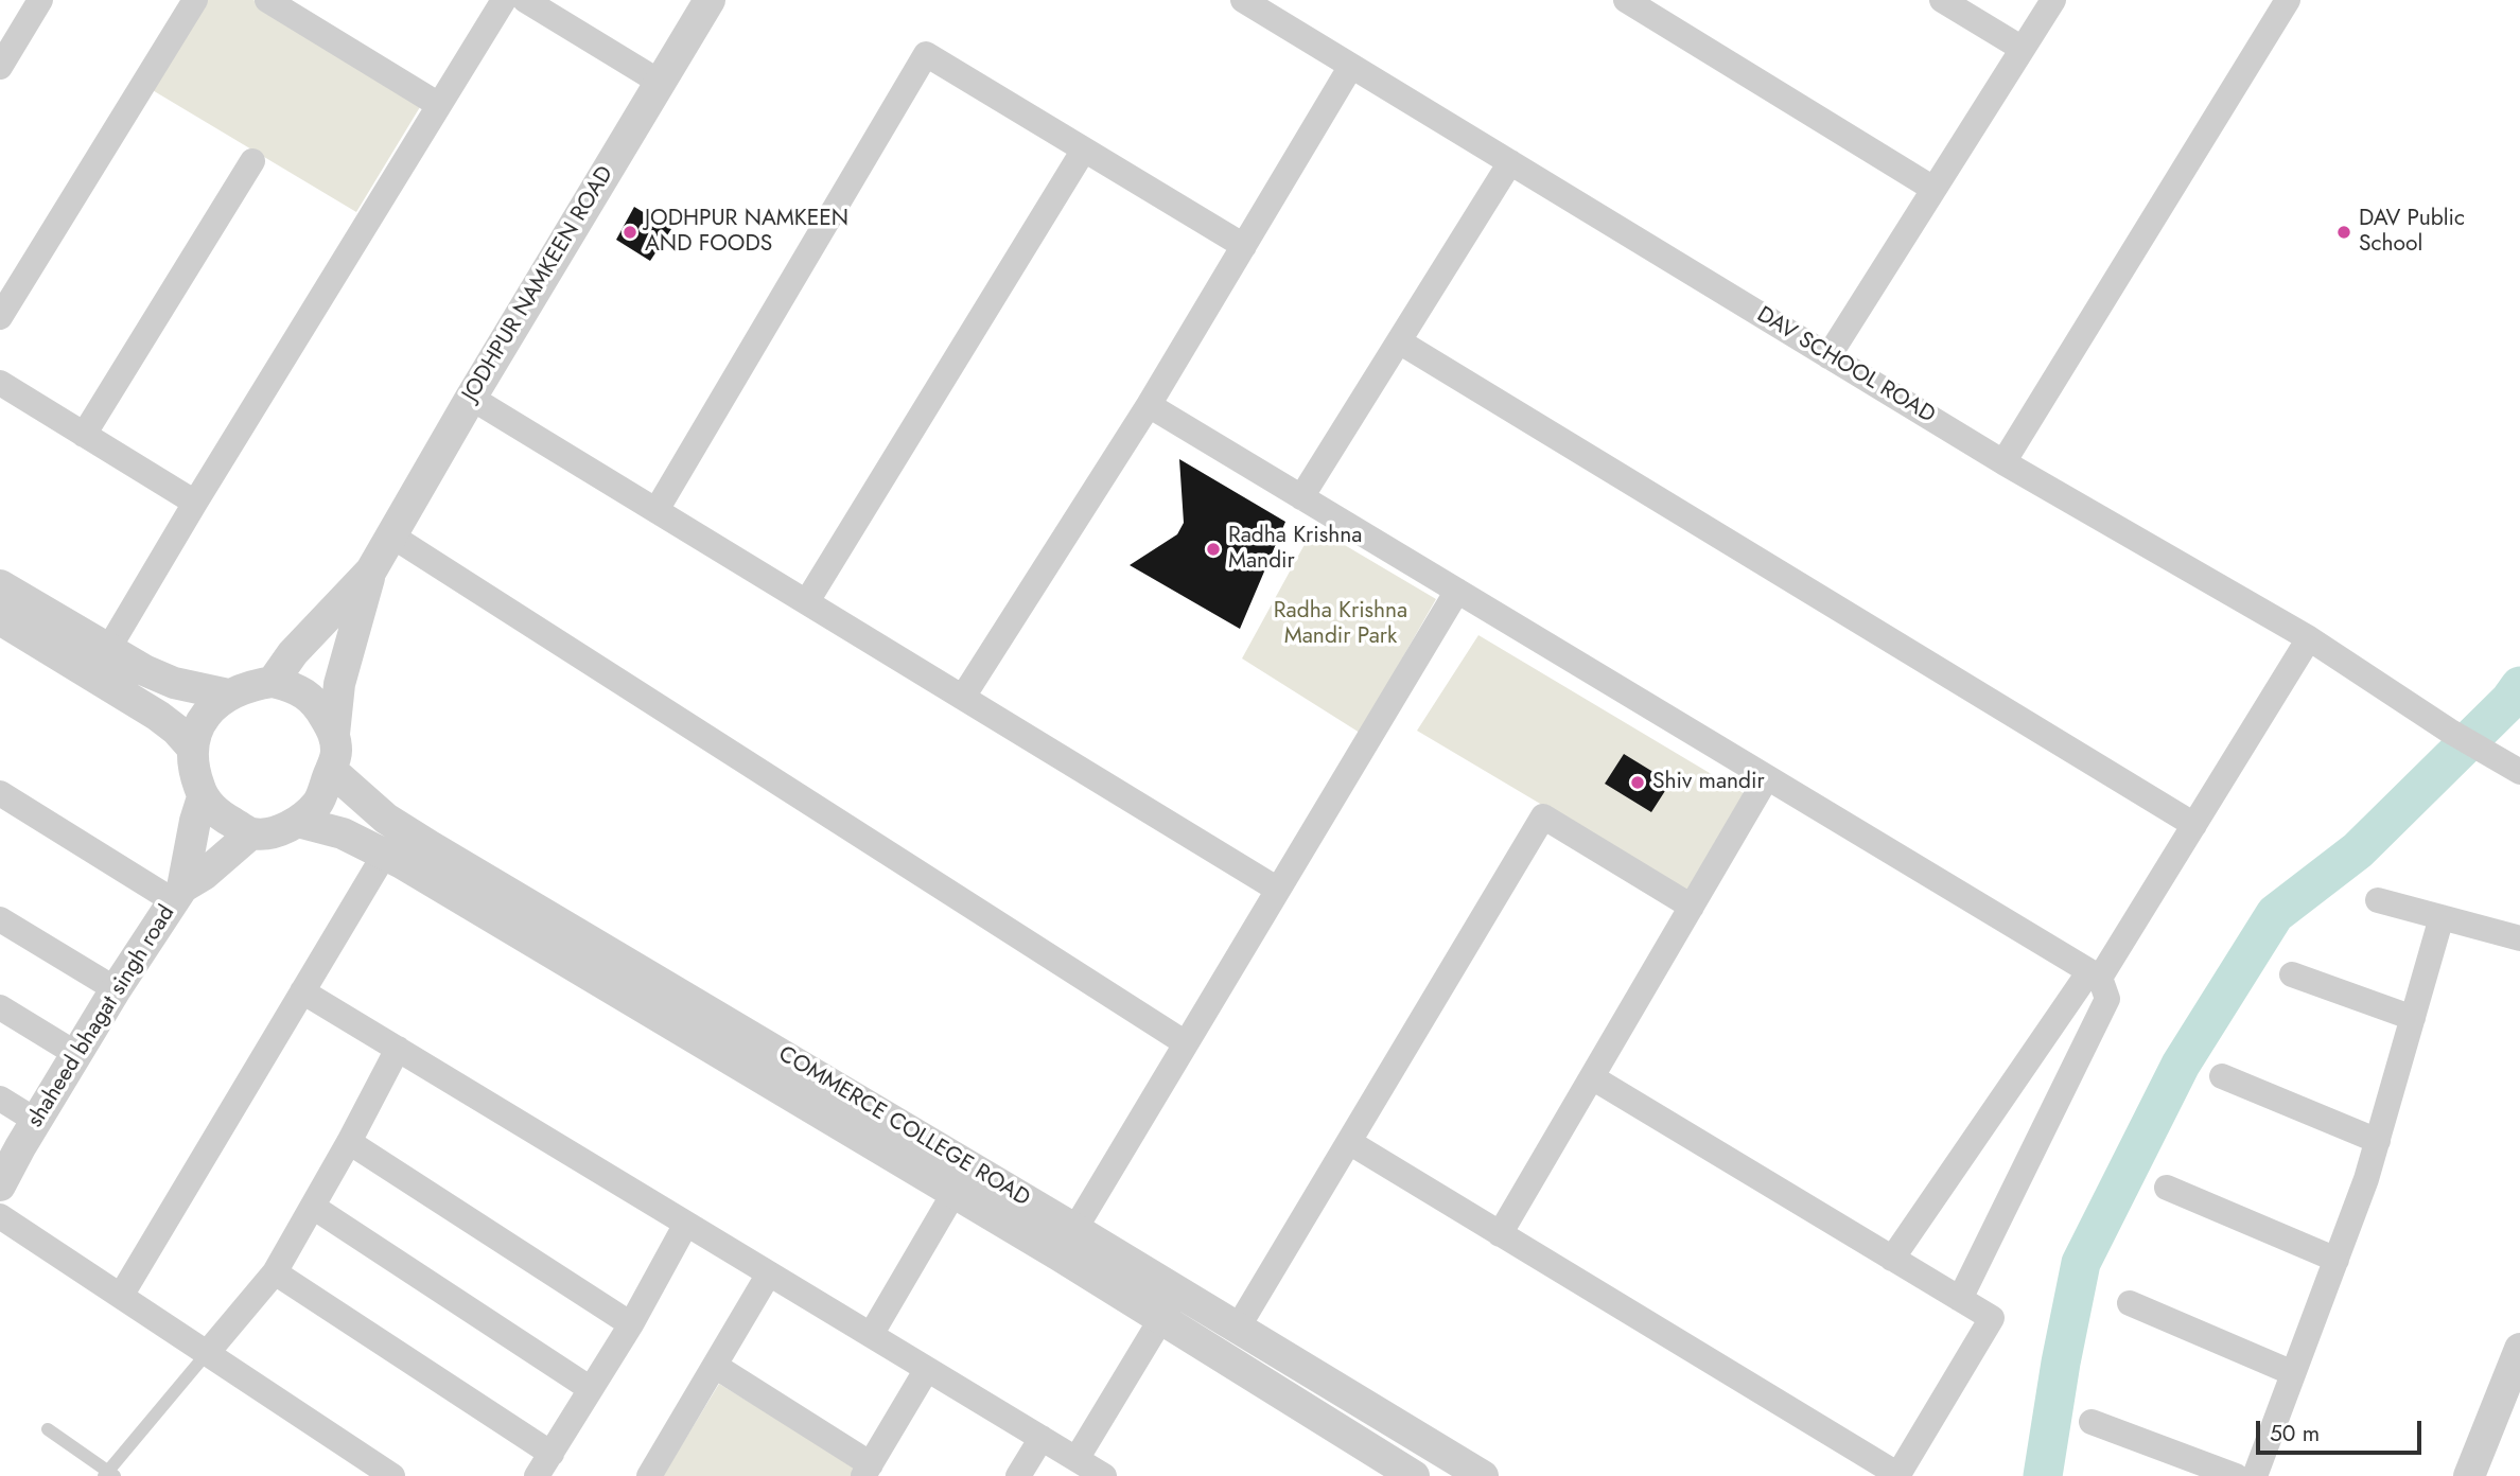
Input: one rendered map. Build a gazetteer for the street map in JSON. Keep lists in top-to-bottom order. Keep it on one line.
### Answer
{"streets":{"street":["JODHPUR NAMKEEN ROAD","DAV SCHOOL ROAD","shaheed bhagat singh road","COMMERCE COLLEGE ROAD"]},"parks":["Radha Krishna Mandir Park"],"places":["JODHPUR NAMKEEN AND FOODS","DAV Public School","Radha Krishna Mandir","Shiv mandir"],"scale_bar":"50 m"}
